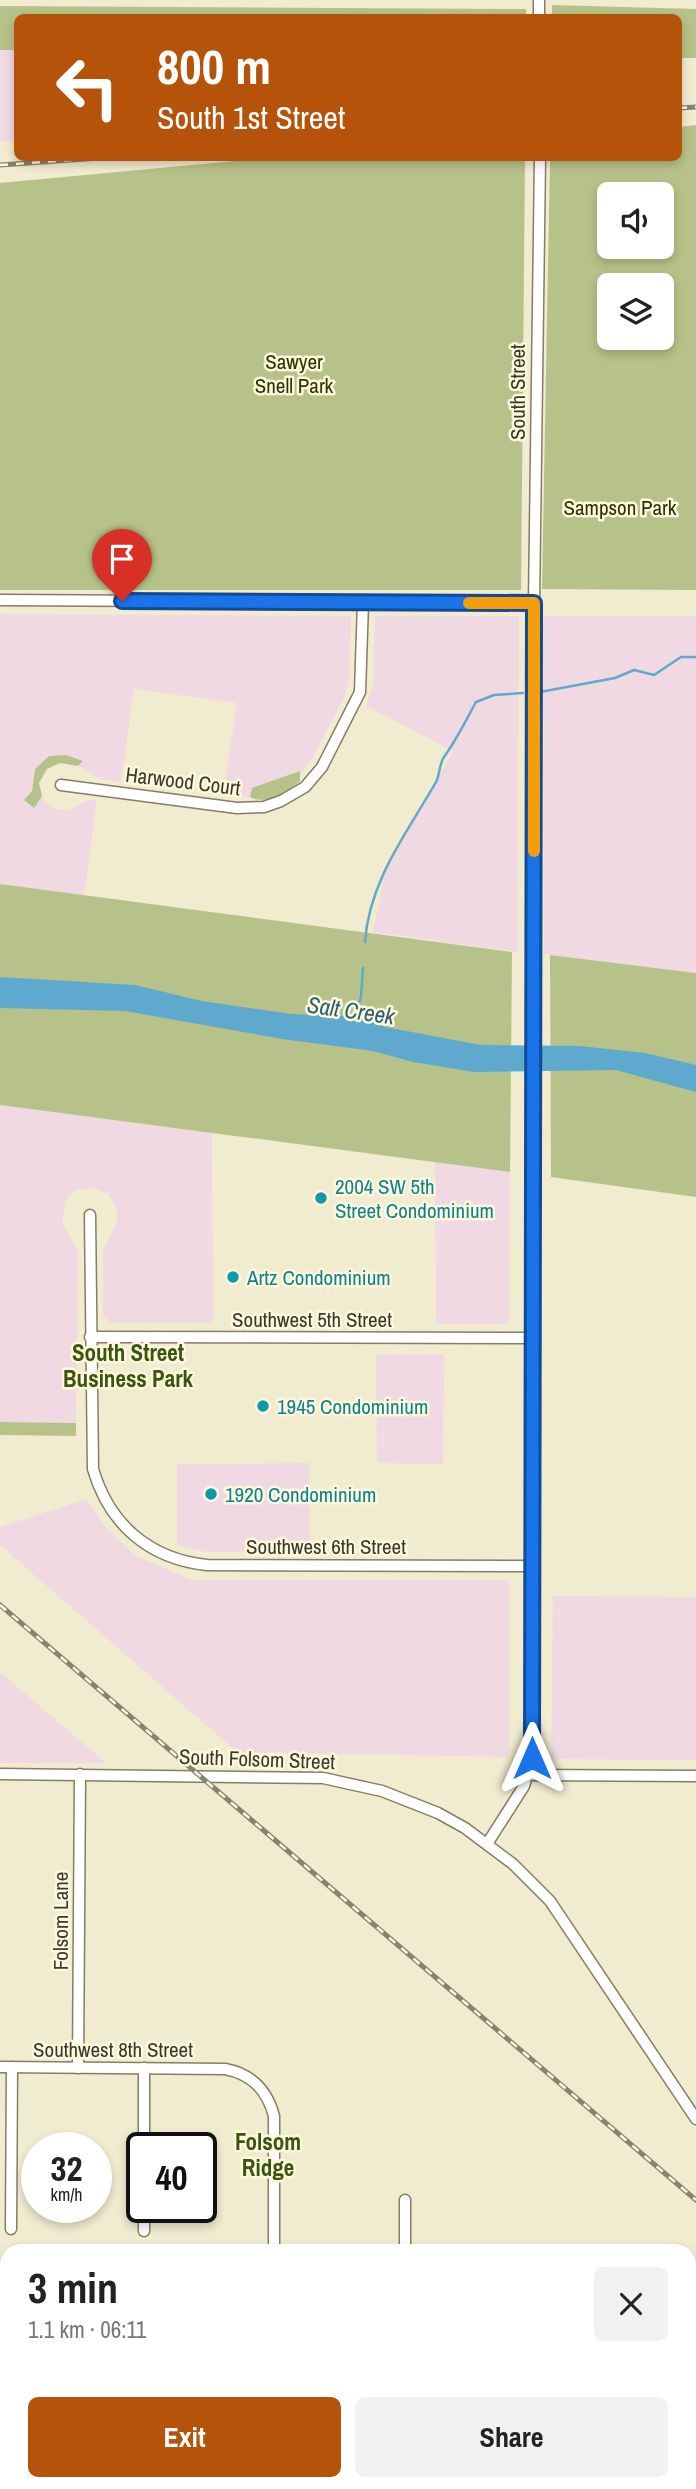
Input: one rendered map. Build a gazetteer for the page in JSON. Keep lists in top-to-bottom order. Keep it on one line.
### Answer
{"streets":{"street":["South Street","Harwood Court","Southwest 5th Street","Southwest 6th Street","South Folsom Street","Folsom Lane","Southwest 8th Street"]},"crossings":[["South Street","Southwest 5th Street"],["South Street","Southwest 6th Street"],["South Street","South Folsom Street"],["Southwest 5th Street","Southwest 6th Street"],["South Folsom Street","Folsom Lane"],["Folsom Lane","Southwest 8th Street"]],"districts":["South Street Business Park","Folsom Ridge"],"water":["Salt Creek"],"parks":["Sawyer Snell Park","Sampson Park"],"places":["2004 SW 5th Street Condominium","Artz Condominium","1945 Condominium","1920 Condominium"],"page":{"turn":["800 m","South 1st Street"],"speed":"32 km/h","limit":"40","heading":["3 min","1.1 km · 06:11"],"buttons":["Exit","Share"]}}
